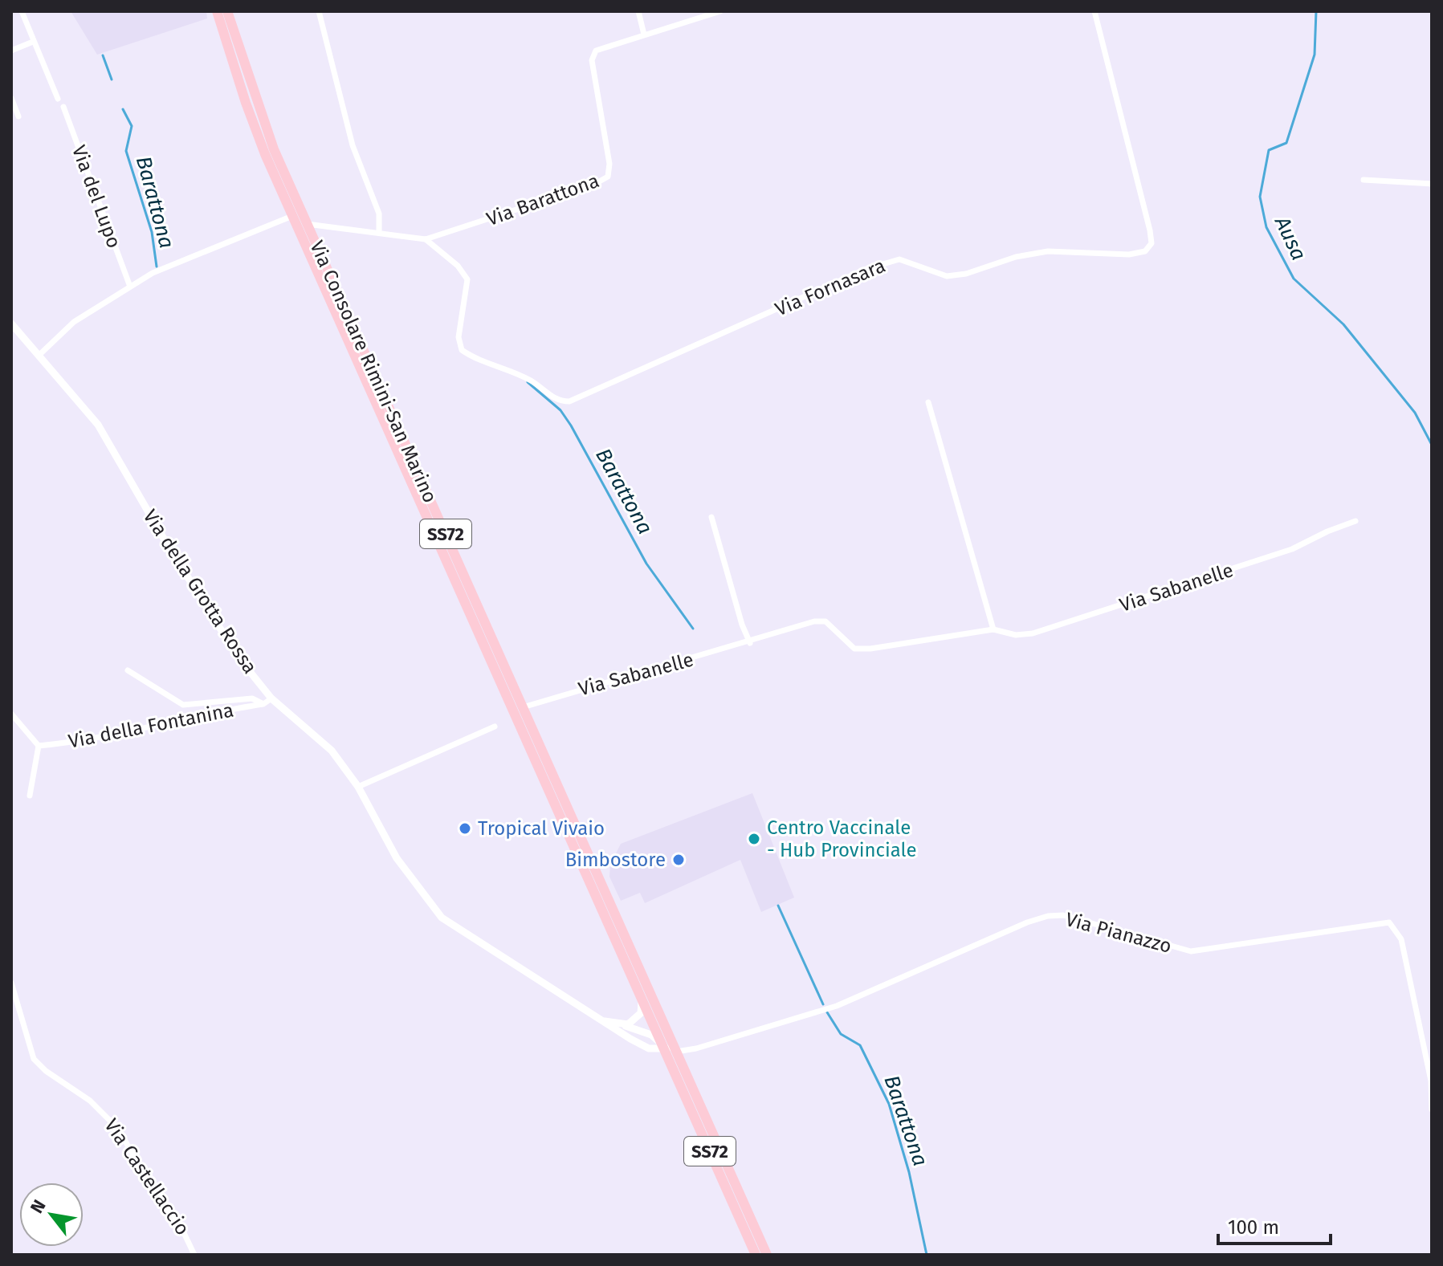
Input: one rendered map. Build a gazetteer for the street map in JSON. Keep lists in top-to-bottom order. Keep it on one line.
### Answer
{"streets":{"main road":["Via Consolare Rimini-San Marino","SS72"],"street":["Via del Lupo","Via Barattona","Via Fornasara","Via Sabanelle","Via della Grotta Rossa","Via della Fontanina","Via Pianazzo","Via Castellaccio"]},"crossings":[["Via Barattona","Via Fornasara"],["Via Barattona","Via Consolare Rimini-San Marino"],["Via Consolare Rimini-San Marino","Via Sabanelle"],["Via Consolare Rimini-San Marino","Via della Grotta Rossa"],["Via Consolare Rimini-San Marino","Via Pianazzo"],["Via della Grotta Rossa","Via della Fontanina"]],"water":["Barattona","Ausa"],"places":["Tropical Vivaio","Centro Vaccinale - Hub Provinciale","Bimbostore"],"scale_bar":"100 m","north":"top left"}
